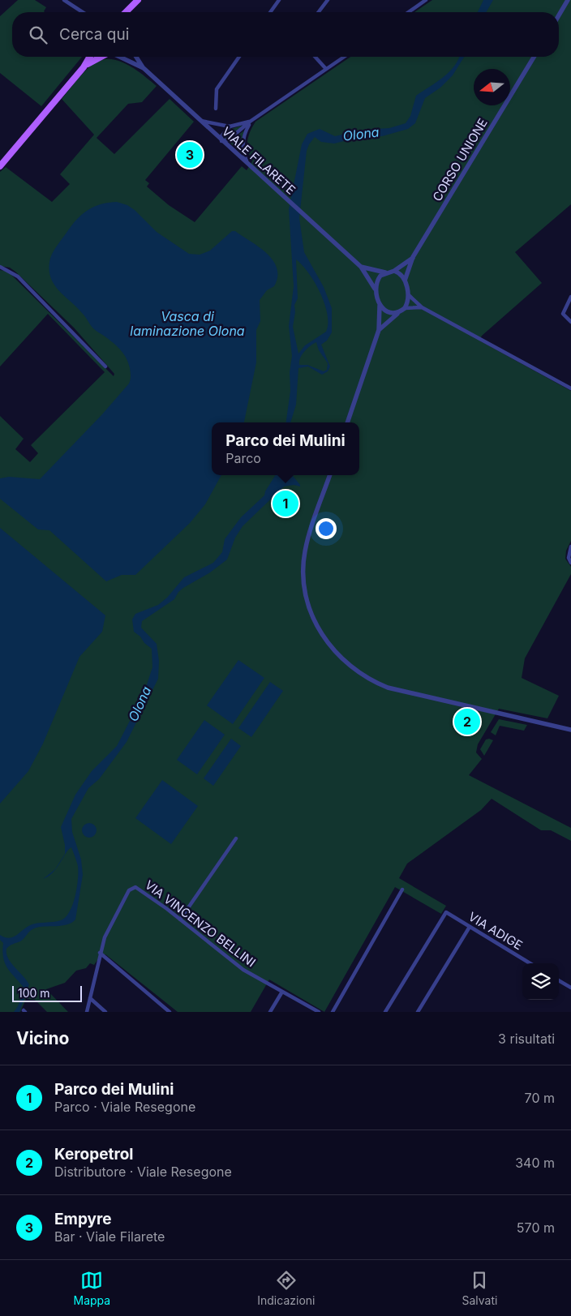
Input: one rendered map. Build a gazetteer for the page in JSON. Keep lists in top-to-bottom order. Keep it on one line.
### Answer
{"streets":{"street":["CORSO UNIONE","VIALE FILARETE","VIA VINCENZO BELLINI","VIA ADIGE"]},"crossings":[["CORSO UNIONE","VIALE FILARETE"]],"water":["Olona","Vasca di laminazione Olona"],"scale_bar":"100 m","north":"left","page":{"search":"Cerca qui","pins":["3","1","2"],"popup":["Parco dei Mulini","Parco"],"scale":"100 m","heading":["Vicino","3 risultati"],"list":[{"mark":"1","name":"Parco dei Mulini","note":"Parco · Viale Resegone","value":"70 m"},{"mark":"2","name":"Keropetrol","note":"Distributore · Viale Resegone","value":"340 m"},{"mark":"3","name":"Empyre","note":"Bar · Viale Filarete","value":"570 m"}],"nav":["Mappa","Indicazioni","Salvati"]}}
